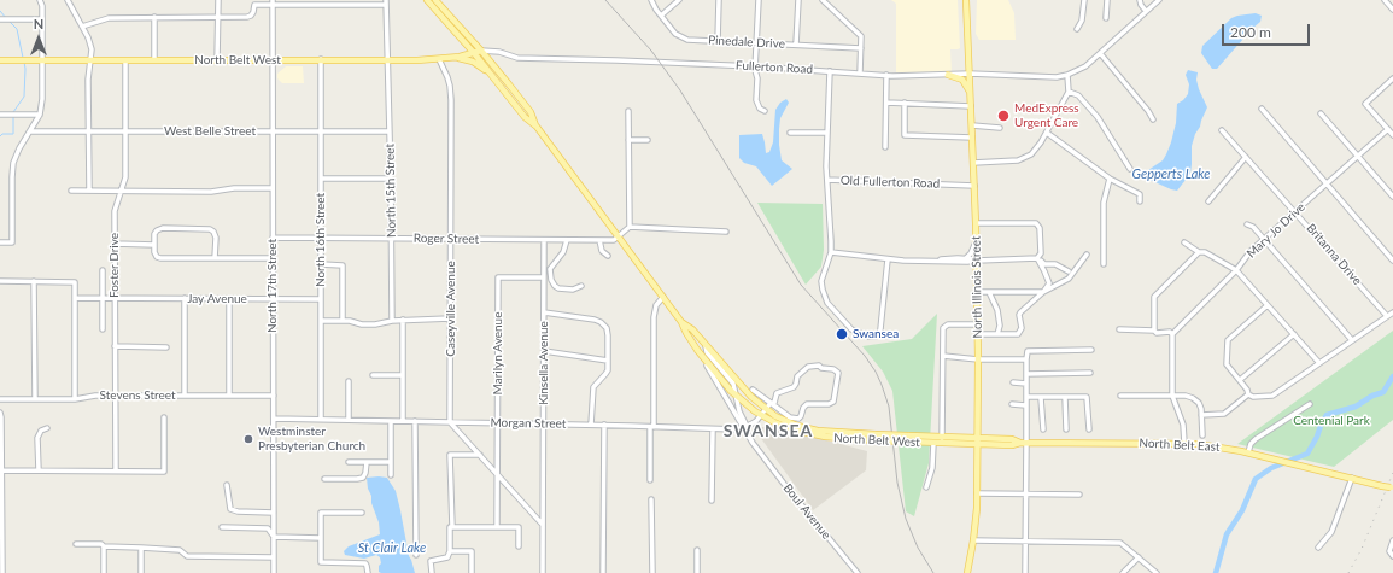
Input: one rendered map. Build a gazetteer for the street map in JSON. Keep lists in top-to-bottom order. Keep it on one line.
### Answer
{"streets":{"main road":["North Belt West","North Illinois Street","North Belt East"],"street":["Pinedale Drive","Fullerton Road","West Belle Street","Old Fullerton Road","North 15th Street","Mary Jo Drive","Roger Street","North 16th Street","Britanna Drive","Foster Drive","North 17th Street","Jay Avenue","Caseyville Avenue","Marilyn Avenue","Kinsella Avenue","Stevens Street","Morgan Street","Boul Avenue"]},"crossings":[["North Belt West","Fullerton Road"],["North Belt West","North 15th Street"],["North Belt West","Roger Street"],["North Belt West","North 16th Street"],["North Belt West","Foster Drive"],["North Belt West","North 17th Street"],["North Belt West","North Illinois Street"],["North Belt West","Caseyville Avenue"],["North Belt West","North Belt East"],["North Belt West","Boul Avenue"],["Fullerton Road","Old Fullerton Road"],["Fullerton Road","North Illinois Street"],["West Belle Street","North 15th Street"],["West Belle Street","North 16th Street"],["West Belle Street","Foster Drive"],["West Belle Street","North 17th Street"],["Old Fullerton Road","North Illinois Street"],["North 15th Street","Roger Street"],["Mary Jo Drive","Britanna Drive"],["Roger Street","North 16th Street"],["Roger Street","North 17th Street"],["Roger Street","Caseyville Avenue"],["Roger Street","Kinsella Avenue"],["North 16th Street","Jay Avenue"],["North 16th Street","Morgan Street"],["Foster Drive","Jay Avenue"],["Foster Drive","Stevens Street"],["North 17th Street","Jay Avenue"],["North 17th Street","Stevens Street"],["North 17th Street","Morgan Street"],["North Illinois Street","North Belt East"],["Caseyville Avenue","Morgan Street"],["Marilyn Avenue","Kinsella Avenue"],["Marilyn Avenue","Morgan Street"],["Kinsella Avenue","Morgan Street"],["Morgan Street","Boul Avenue"]],"districts":["SWANSEA"],"water":["Gepperts Lake","St Clair Lake"],"parks":["Centenial Park"],"places":["MedExpress Urgent Care","Swansea","Westminster Presbyterian Church"],"scale_bar":"200 m","north":"top"}
